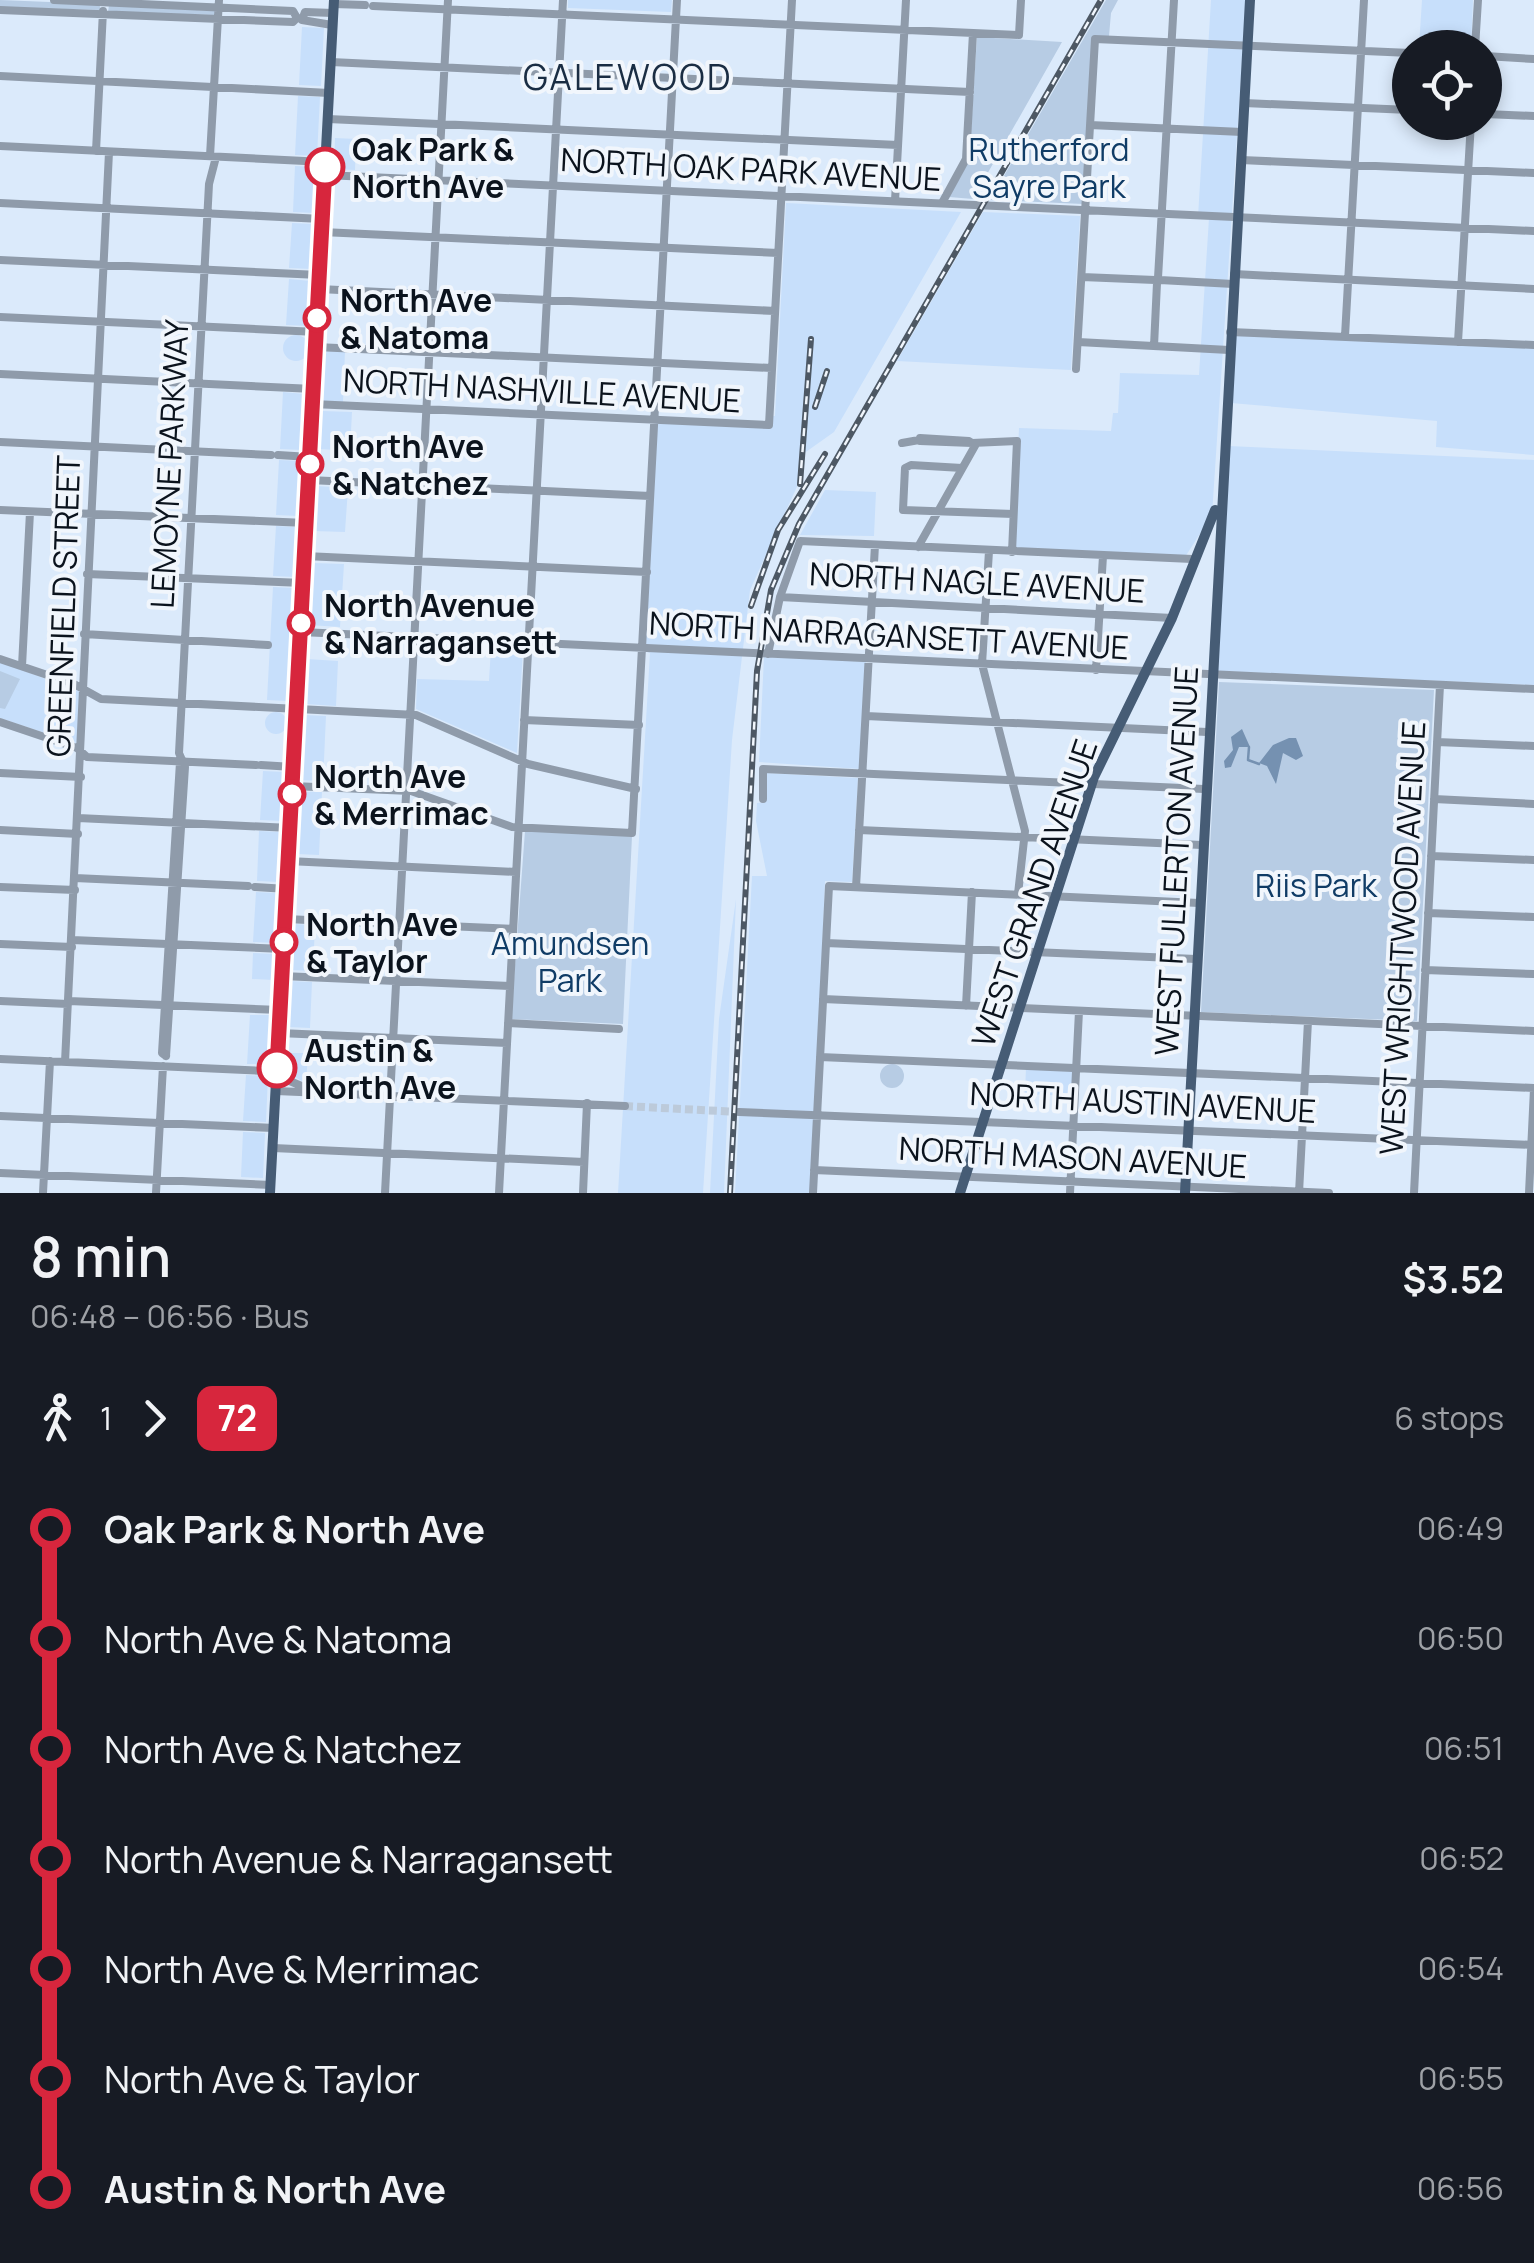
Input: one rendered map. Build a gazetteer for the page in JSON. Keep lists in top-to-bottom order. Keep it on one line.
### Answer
{"streets":{"main road":["WEST FULLERTON AVENUE","WEST GRAND AVENUE"],"street":["NORTH OAK PARK AVENUE","NORTH NASHVILLE AVENUE","LEMOYNE PARKWAY","NORTH NAGLE AVENUE","GREENFIELD STREET","NORTH NARRAGANSETT AVENUE","WEST WRIGHTWOOD AVENUE","NORTH AUSTIN AVENUE","NORTH MASON AVENUE"]},"crossings":[["NORTH OAK PARK AVENUE","LEMOYNE PARKWAY"],["NORTH OAK PARK AVENUE","GREENFIELD STREET"],["NORTH OAK PARK AVENUE","WEST GRAND AVENUE"],["NORTH NAGLE AVENUE","WEST GRAND AVENUE"],["NORTH NARRAGANSETT AVENUE","WEST FULLERTON AVENUE"],["NORTH NARRAGANSETT AVENUE","WEST GRAND AVENUE"],["NORTH NARRAGANSETT AVENUE","WEST WRIGHTWOOD AVENUE"],["WEST FULLERTON AVENUE","WEST GRAND AVENUE"],["WEST FULLERTON AVENUE","NORTH AUSTIN AVENUE"],["WEST FULLERTON AVENUE","NORTH MASON AVENUE"],["WEST GRAND AVENUE","NORTH AUSTIN AVENUE"],["WEST GRAND AVENUE","NORTH MASON AVENUE"],["WEST WRIGHTWOOD AVENUE","NORTH AUSTIN AVENUE"]],"districts":["GALEWOOD"],"parks":["Rutherford Sayre Park","Riis Park","Amundsen Park"],"places":["Oak Park & North Ave","North Ave & Natoma","North Ave & Natchez","North Avenue & Narragansett","North Ave & Merrimac","North Ave & Taylor","Austin & North Ave"],"lines":["bus line 72"],"page":{"heading":["8 min","06:48 – 06:56 · Bus","$3.52"],"legs":["1","72","6 stops"],"list":[{"name":"Oak Park & North Ave","value":"06:49"},{"name":"North Ave & Natoma","value":"06:50"},{"name":"North Ave & Natchez","value":"06:51"},{"name":"North Avenue & Narragansett","value":"06:52"},{"name":"North Ave & Merrimac","value":"06:54"},{"name":"North Ave & Taylor","value":"06:55"},{"name":"Austin & North Ave","value":"06:56"}]}}
